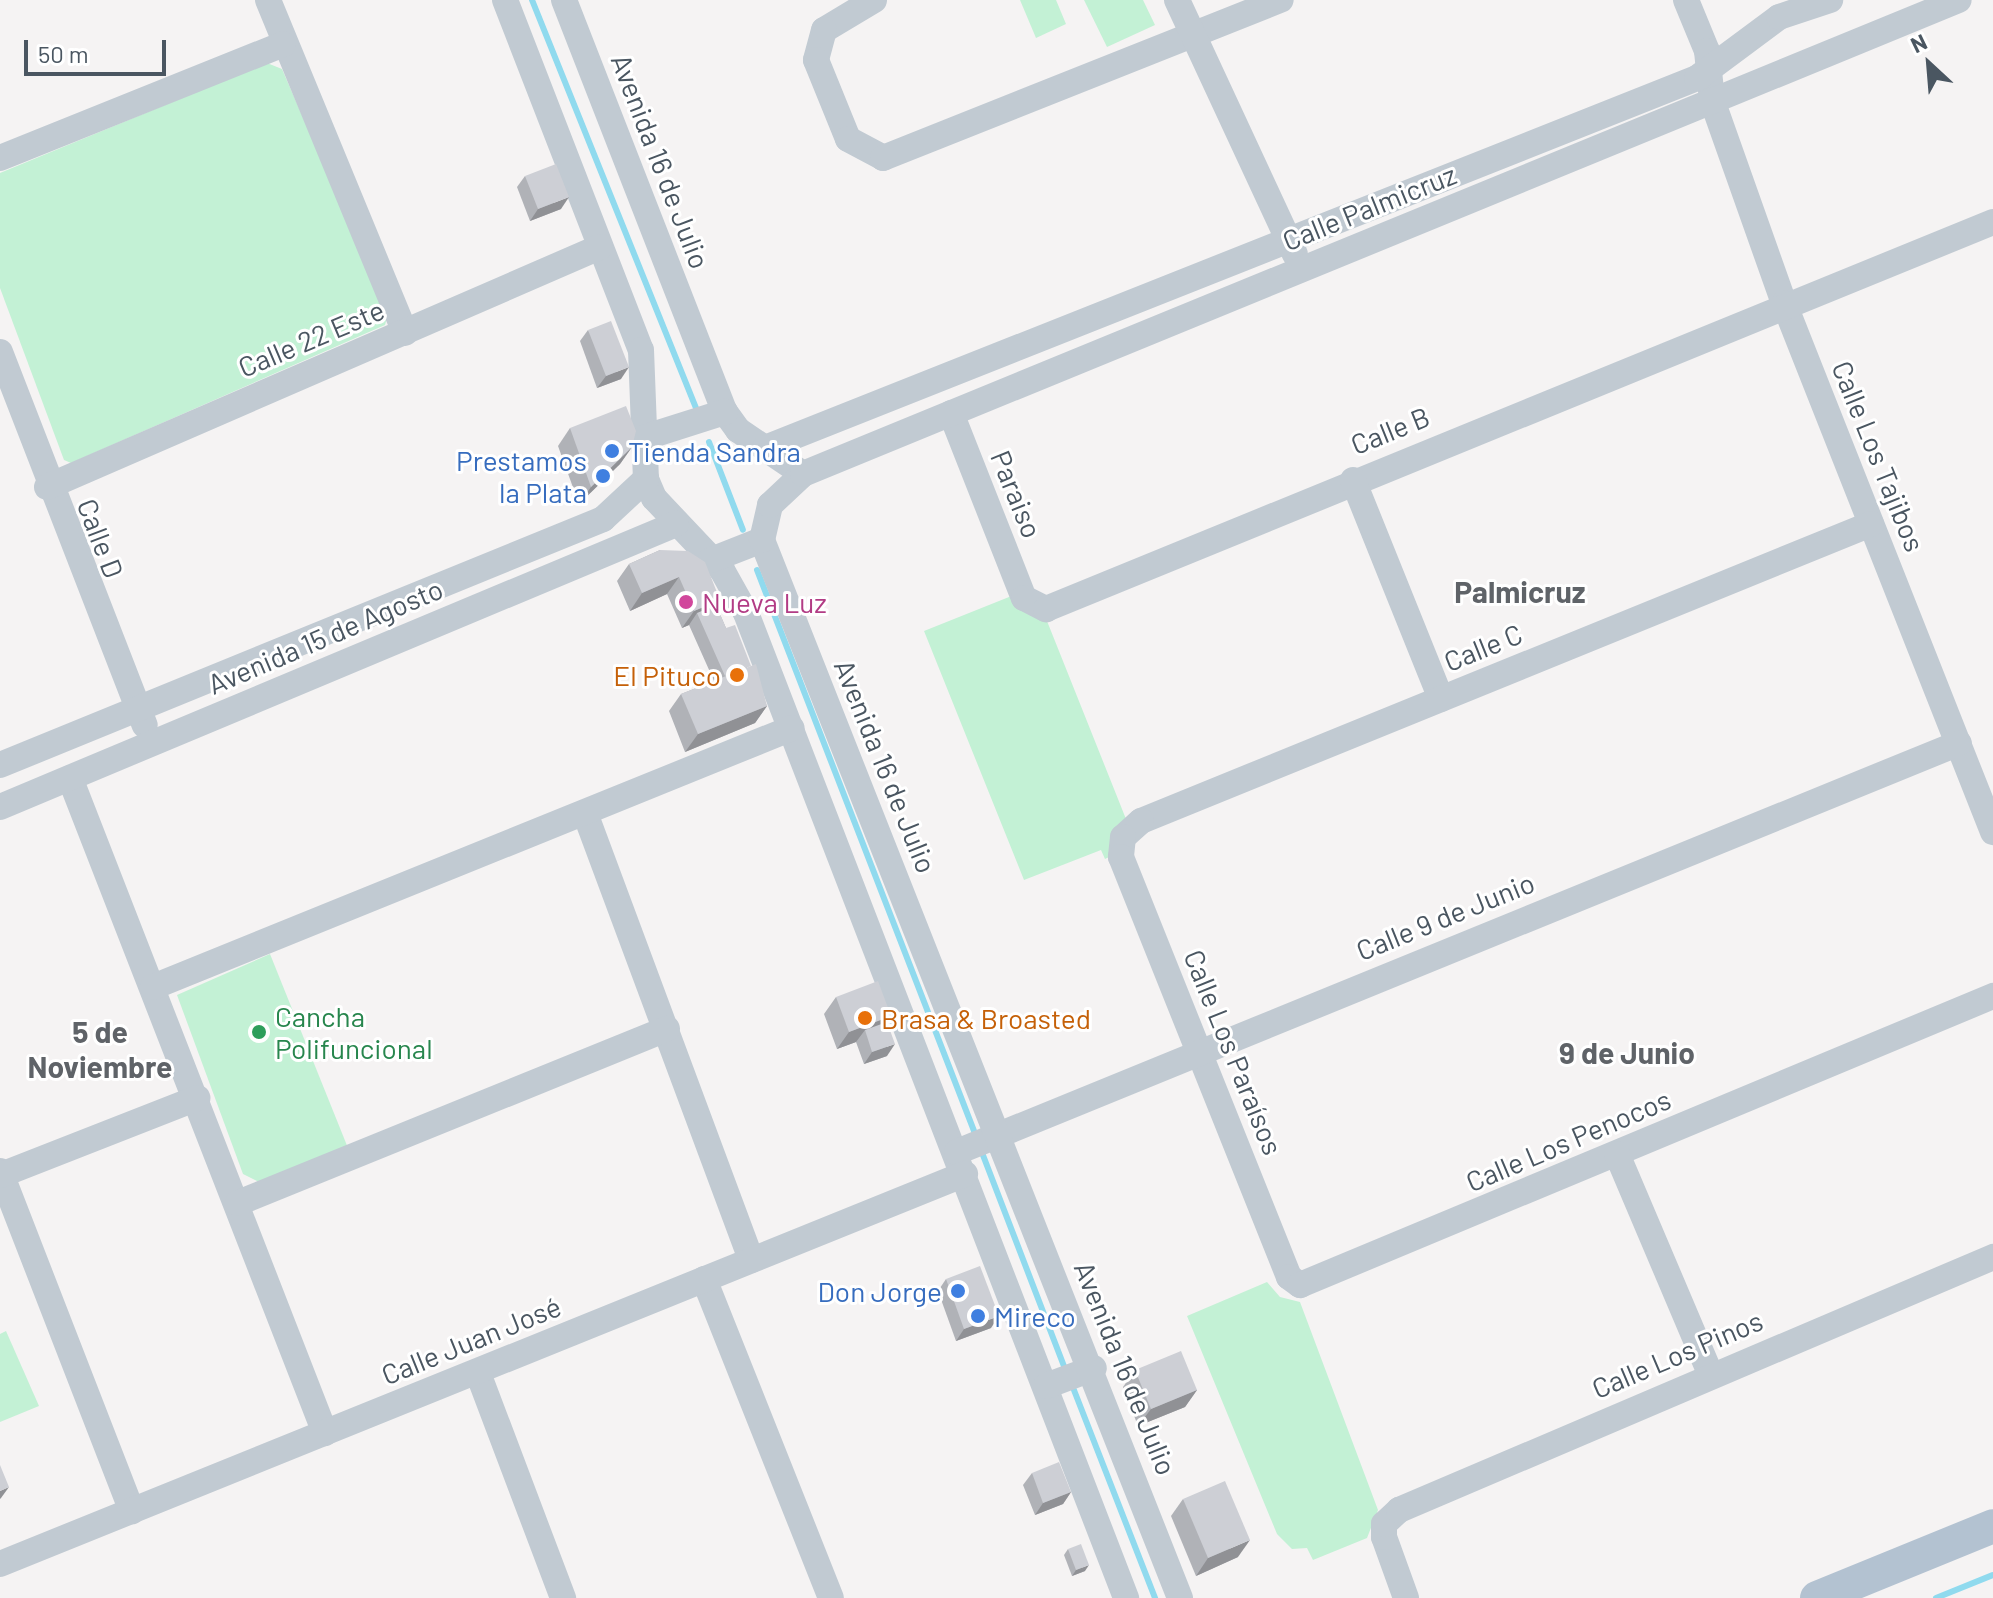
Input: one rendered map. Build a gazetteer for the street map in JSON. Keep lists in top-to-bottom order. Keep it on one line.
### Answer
{"streets":{"street":["Avenida 16 de Julio","Calle Palmicruz","Calle 22 Este","Calle B","Calle Los Tajibos","Paraiso","Calle D","Avenida 15 de Agosto","Calle C","Calle 9 de Junio","Calle Los Paraísos","Calle Los Penocos","Calle Juan José","Calle Los Pinos"]},"crossings":[["Avenida 16 de Julio","Calle Palmicruz"],["Avenida 16 de Julio","Avenida 15 de Agosto"],["Avenida 16 de Julio","Calle 9 de Junio"],["Avenida 16 de Julio","Calle Juan José"],["Calle Palmicruz","Calle Los Tajibos"],["Calle Palmicruz","Paraiso"],["Calle 22 Este","Calle D"],["Calle B","Calle Los Tajibos"],["Calle B","Paraiso"],["Calle Los Tajibos","Calle C"],["Calle Los Tajibos","Calle 9 de Junio"],["Calle D","Avenida 15 de Agosto"],["Calle C","Calle Los Paraísos"],["Calle 9 de Junio","Calle Los Paraísos"],["Calle 9 de Junio","Calle Juan José"],["Calle Los Paraísos","Calle Los Penocos"]],"districts":["Palmicruz","5 de Noviembre","9 de Junio"],"places":["Tienda Sandra","Prestamos la Plata","Nueva Luz","El Pituco","Brasa & Broasted","Cancha Polifuncional","Don Jorge","Mireco"],"scale_bar":"50 m","north":"top left"}
